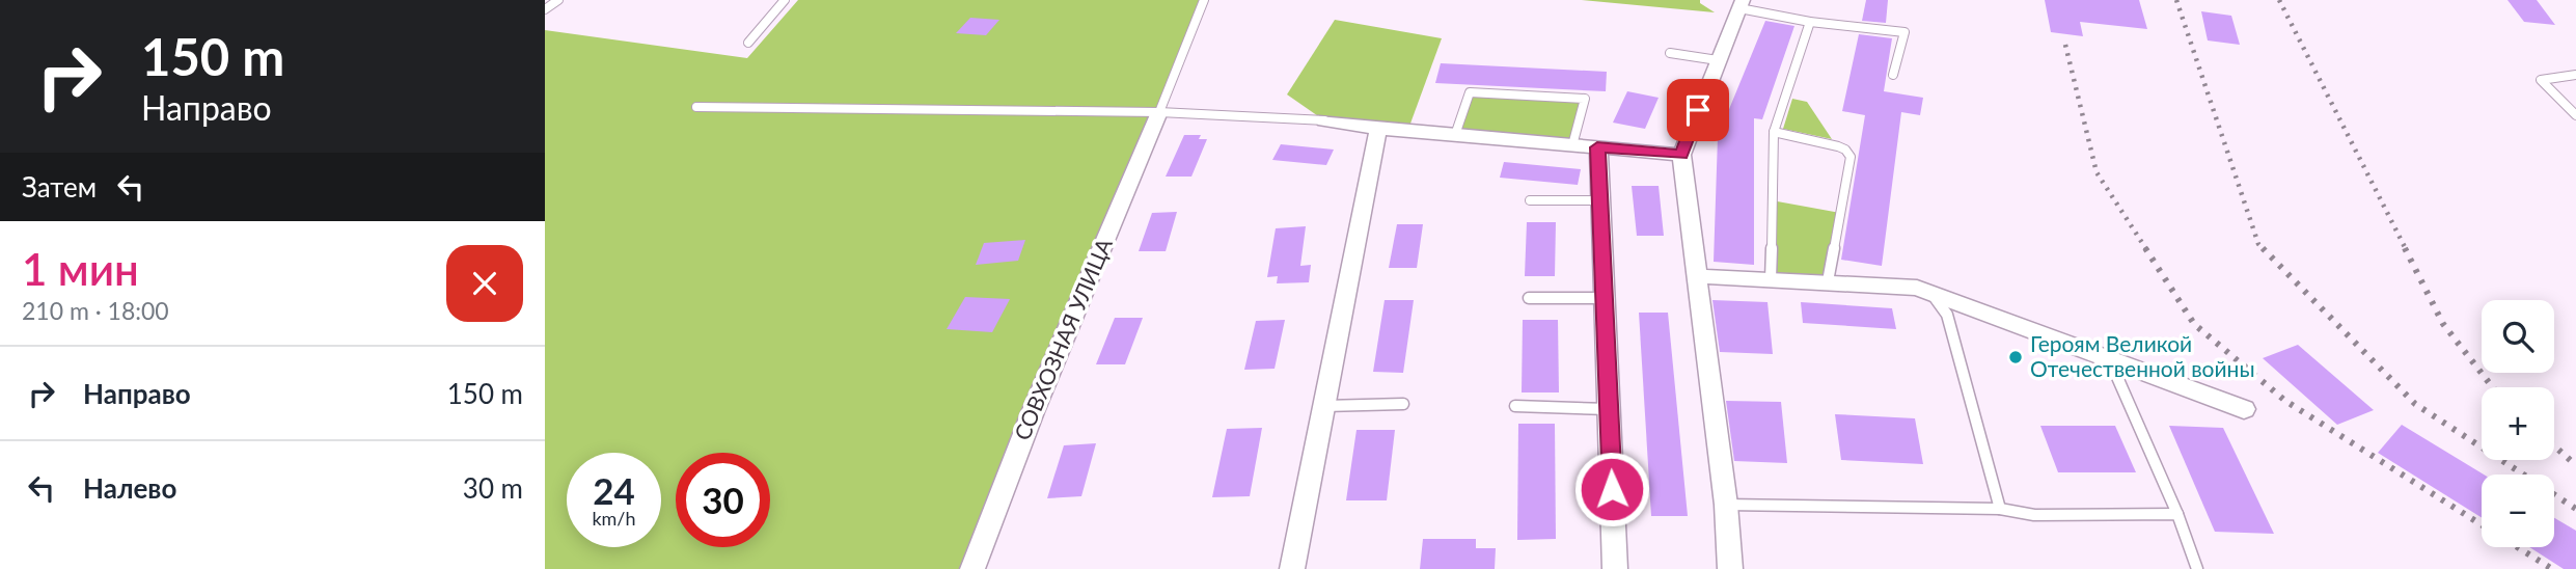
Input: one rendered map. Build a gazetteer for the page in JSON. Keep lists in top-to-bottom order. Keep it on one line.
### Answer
{"streets":{"street":["СОВХОЗНАЯ УЛИЦА"]},"places":["Героям Великой Отечественной войны"],"page":{"turn":["150 m","Направо"],"then":"Затем","heading":["1 мин","210 m · 18:00"],"map_buttons":["+","−"],"list":[{"name":"Направо","value":"150 m"},{"name":"Налево","value":"30 m"}],"speed":"24 km/h","limit":"30"}}
